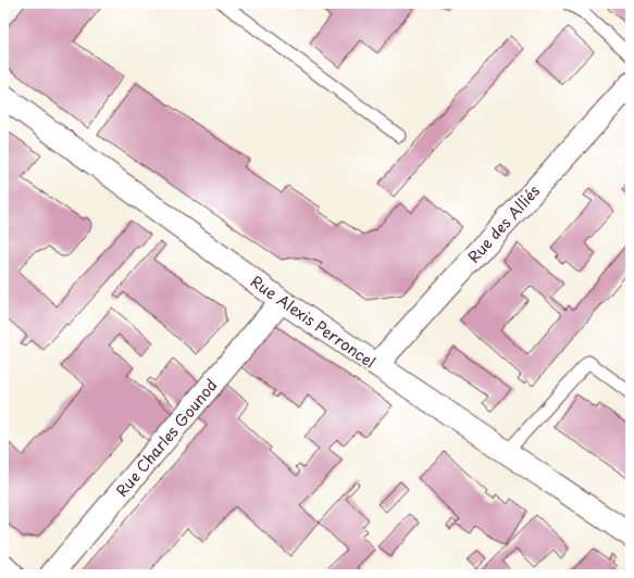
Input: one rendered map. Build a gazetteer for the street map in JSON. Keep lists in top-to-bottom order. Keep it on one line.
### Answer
{"streets":{"street":["Rue des Alliés","Rue Alexis Perroncel","Rue Charles Gounod"]},"crossings":[["Rue des Alliés","Rue Alexis Perroncel"],["Rue Alexis Perroncel","Rue Charles Gounod"]]}
